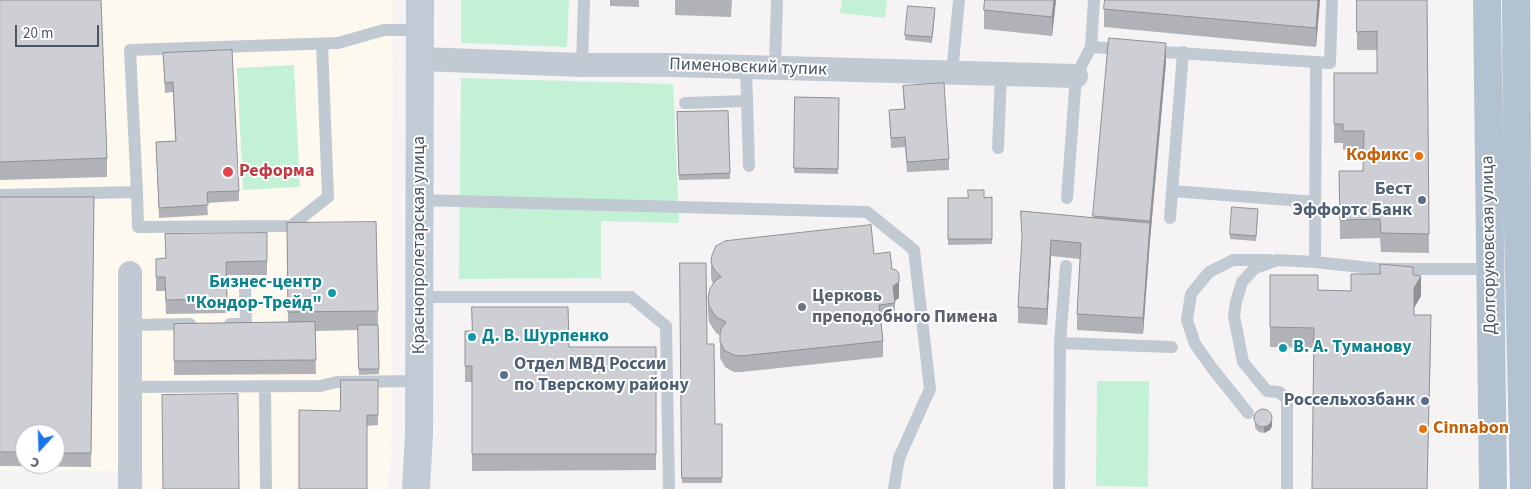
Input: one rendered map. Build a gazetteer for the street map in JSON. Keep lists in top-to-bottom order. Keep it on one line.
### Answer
{"streets":{"main road":["Краснопролетарская улица","Долгоруковская улица"],"street":["Пименовский тупик"]},"crossings":[["Пименовский тупик","Краснопролетарская улица"]],"places":["Кофикс","Реформа","Бест Эффортс Банк","Бизнес-центр \"Кондор-Трейд\"","Церковь преподобного Пимена","Д. В. Шурпенко","В. А. Туманову","Отдел МВД России по Тверскому району","Россельхозбанк","Cinnabon"],"scale_bar":"20 m","north":"bottom"}
